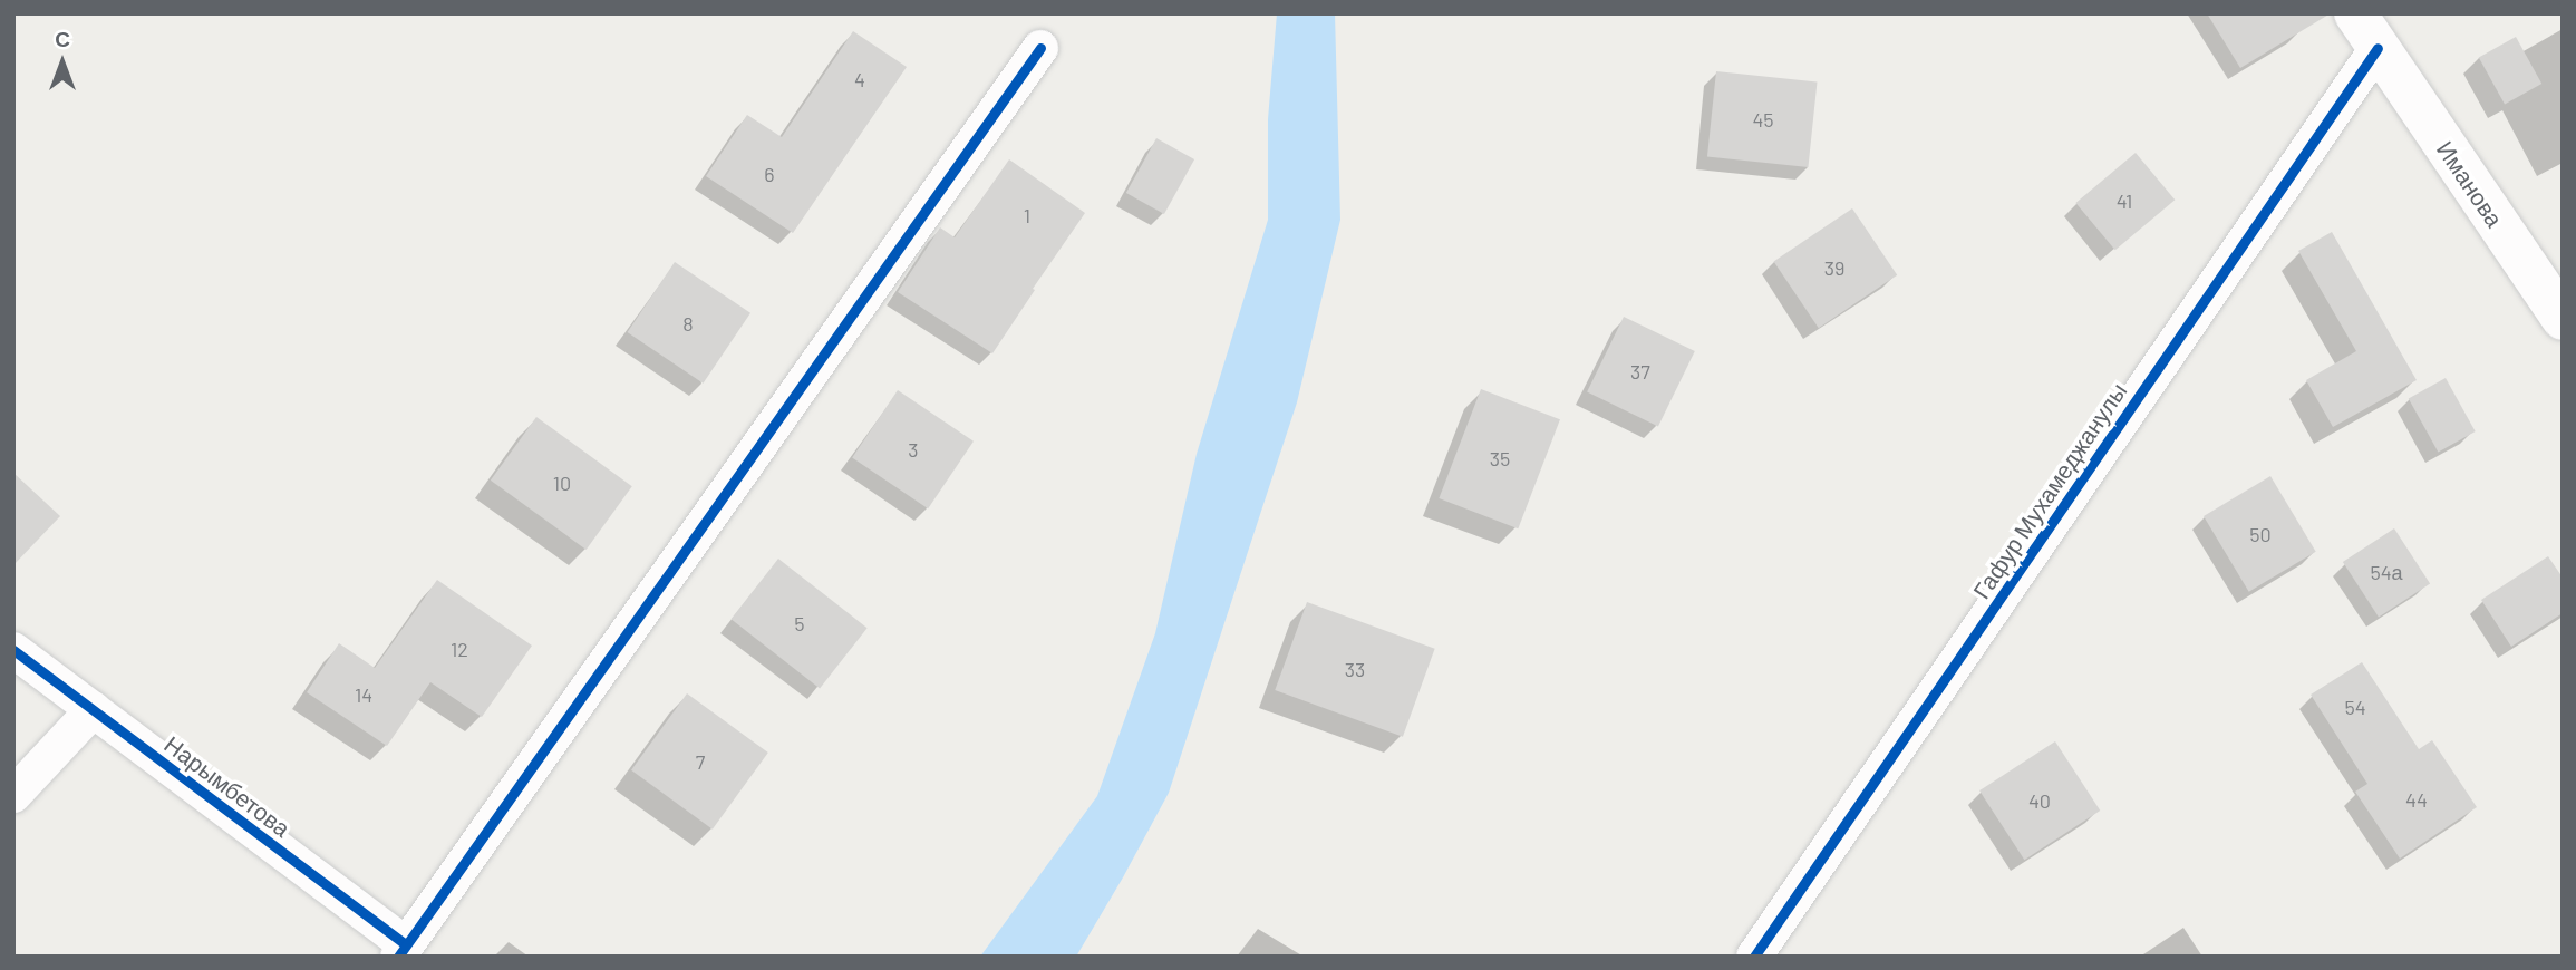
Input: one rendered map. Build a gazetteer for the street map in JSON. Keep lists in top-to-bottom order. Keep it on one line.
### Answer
{"streets":{"main road":["Иманова"],"street":["Гафур Мухамеджанулы","Нарымбетова"]},"crossings":[["Иманова","Гафур Мухамеджанулы"]],"house_numbers":["4","45","6","41","1","39","8","37","3","35","10","50","54а","5","12","33","14","54","7","44","40"],"north":"top"}
